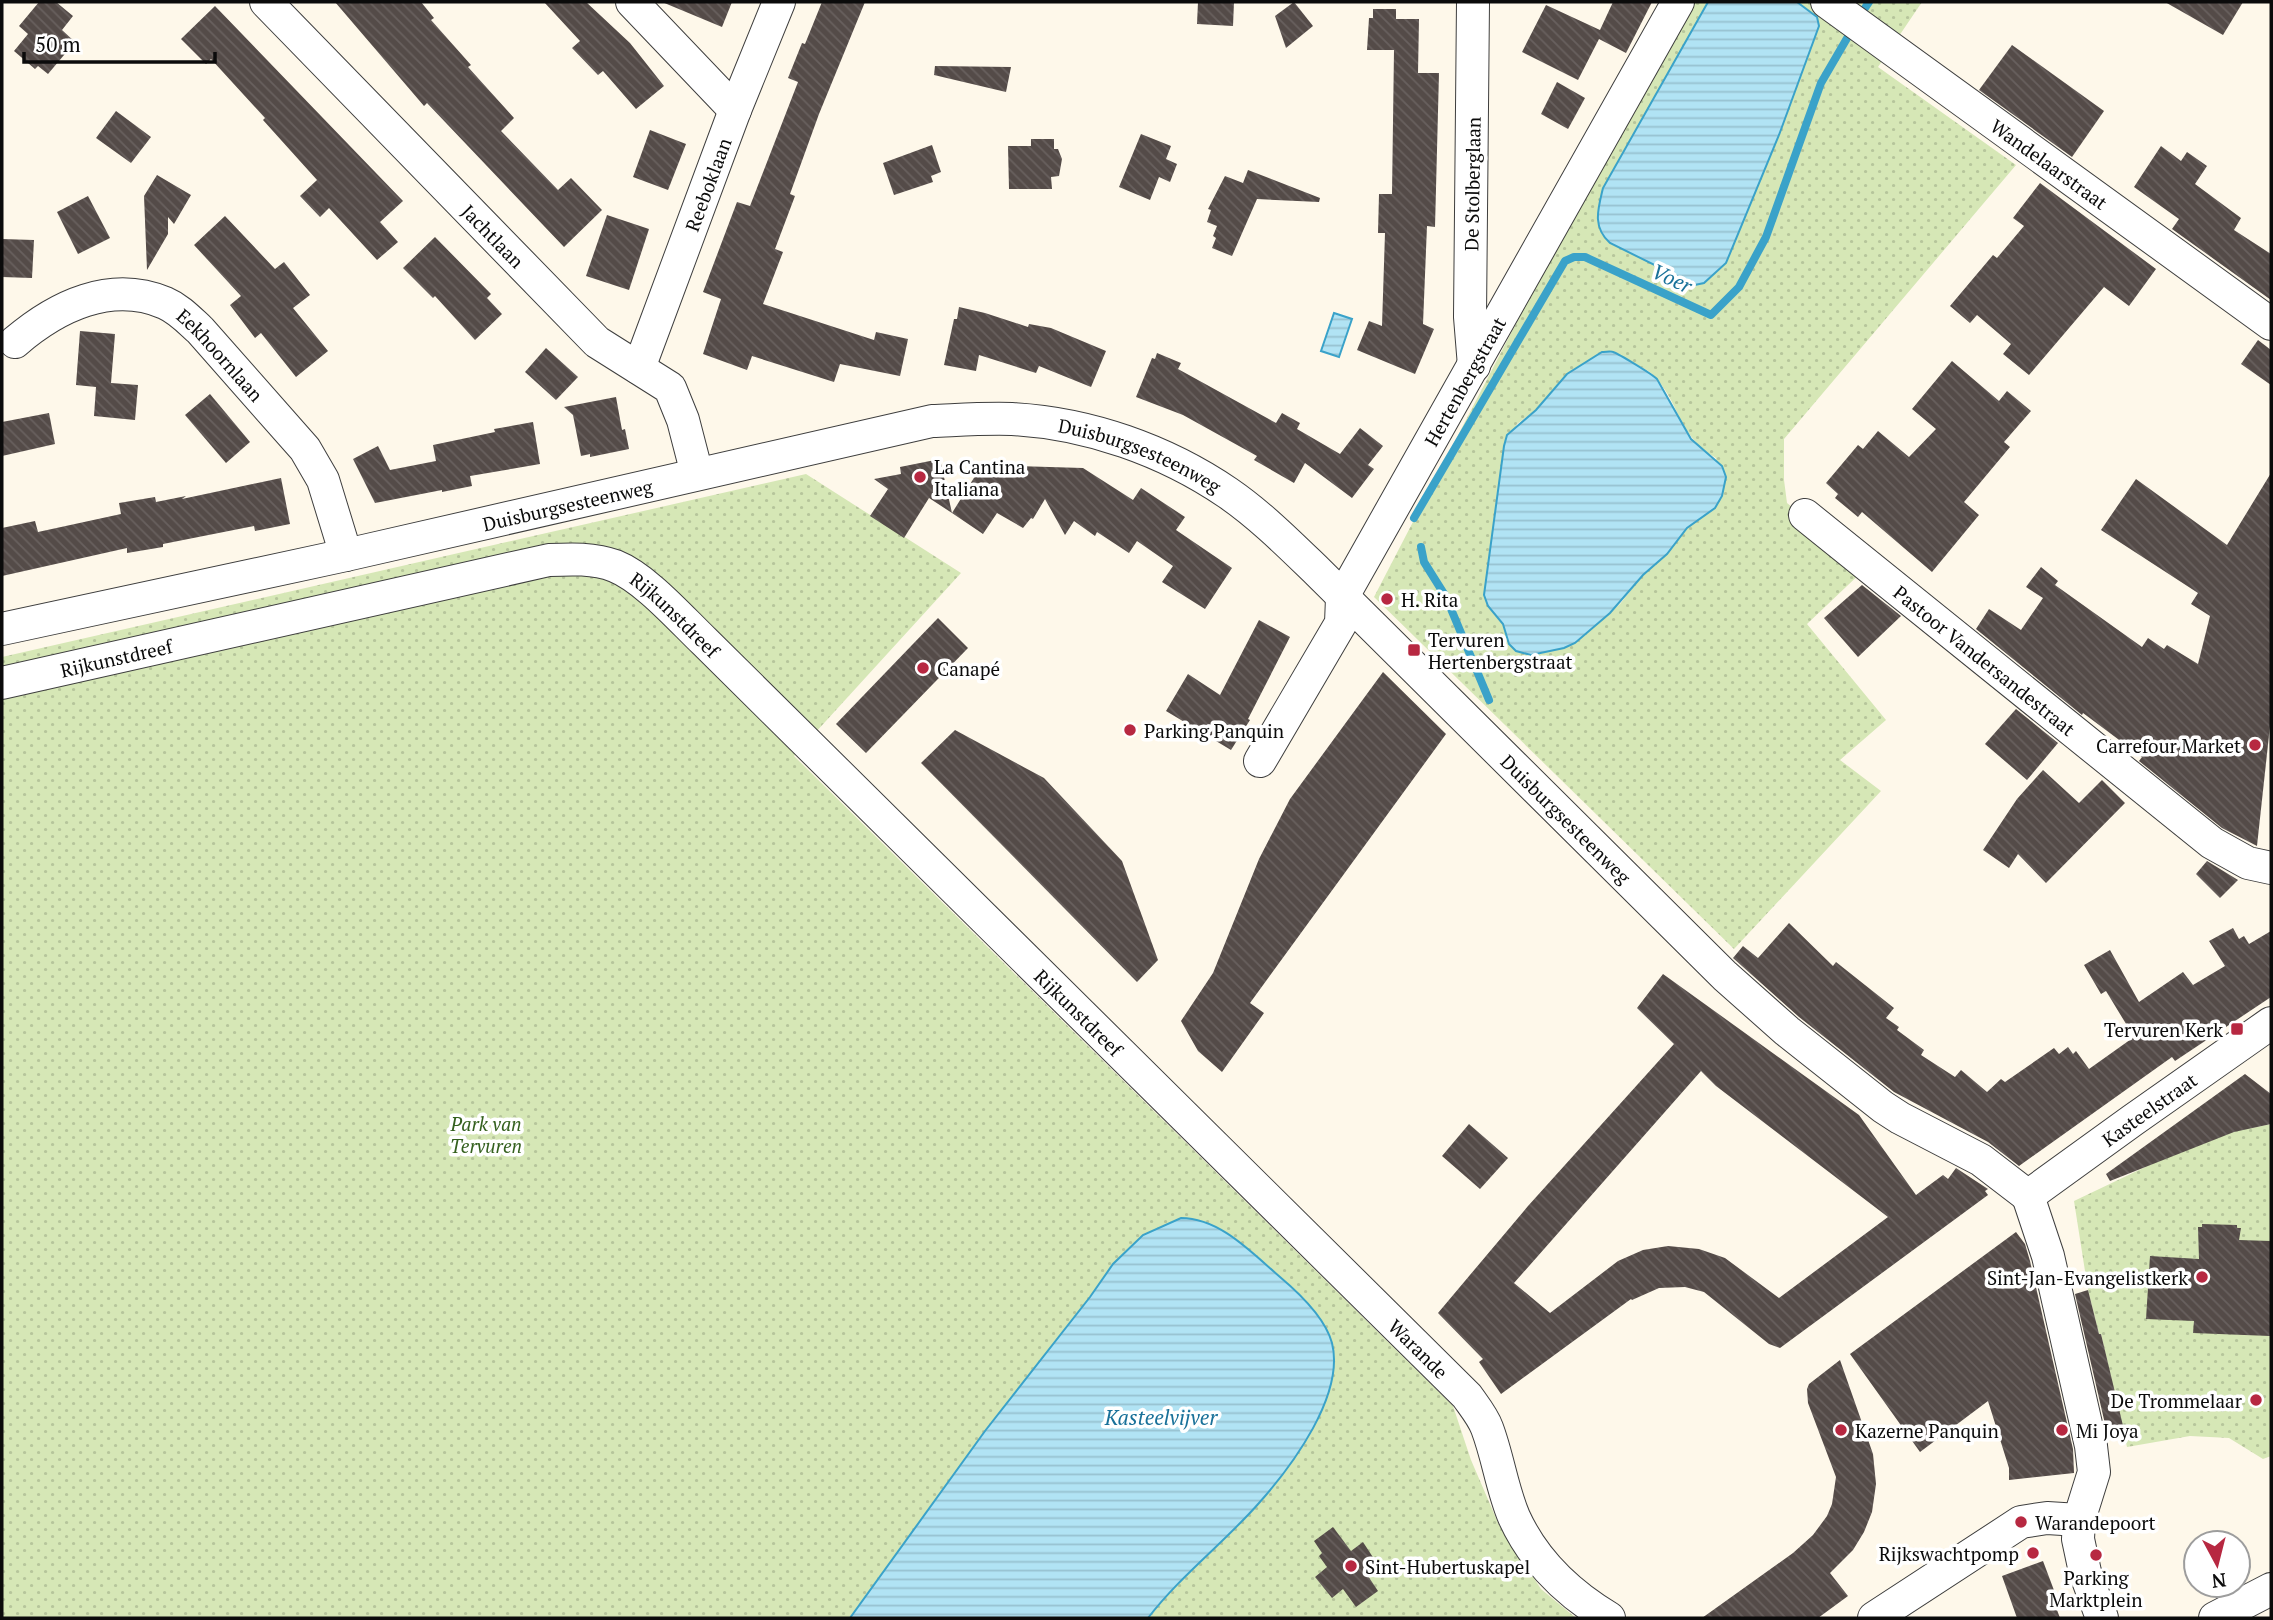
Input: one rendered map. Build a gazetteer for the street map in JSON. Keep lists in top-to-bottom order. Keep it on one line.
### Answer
{"streets":{"street":["Wandelaarstraat","Reeboklaan","De Stolberglaan","Jachtlaan","Eekhoornlaan","Hertenbergstraat","Duisburgsesteenweg","Rijkunstdreef","Pastoor Vandersandestraat","Kasteelstraat","Warande"]},"crossings":[["Reeboklaan","Jachtlaan"],["De Stolberglaan","Hertenbergstraat"],["Jachtlaan","Duisburgsesteenweg"],["Eekhoornlaan","Duisburgsesteenweg"],["Hertenbergstraat","Duisburgsesteenweg"],["Duisburgsesteenweg","Kasteelstraat"],["Rijkunstdreef","Warande"]],"water":["Voer","Kasteelvijver"],"parks":["Park van Tervuren"],"places":{"other":["La Cantina Italiana","H. Rita","Canapé","Parking Panquin","Carrefour Market","Sint-Jan-Evangelistkerk","De Trommelaar","Kazerne Panquin","Mi Joya","Warandepoort","Rijkswachtpomp","Parking Marktplein","Sint-Hubertuskapel"],"transit":["Tervuren Hertenbergstraat","Tervuren Kerk"]},"scale_bar":"50 m","north":"bottom"}
